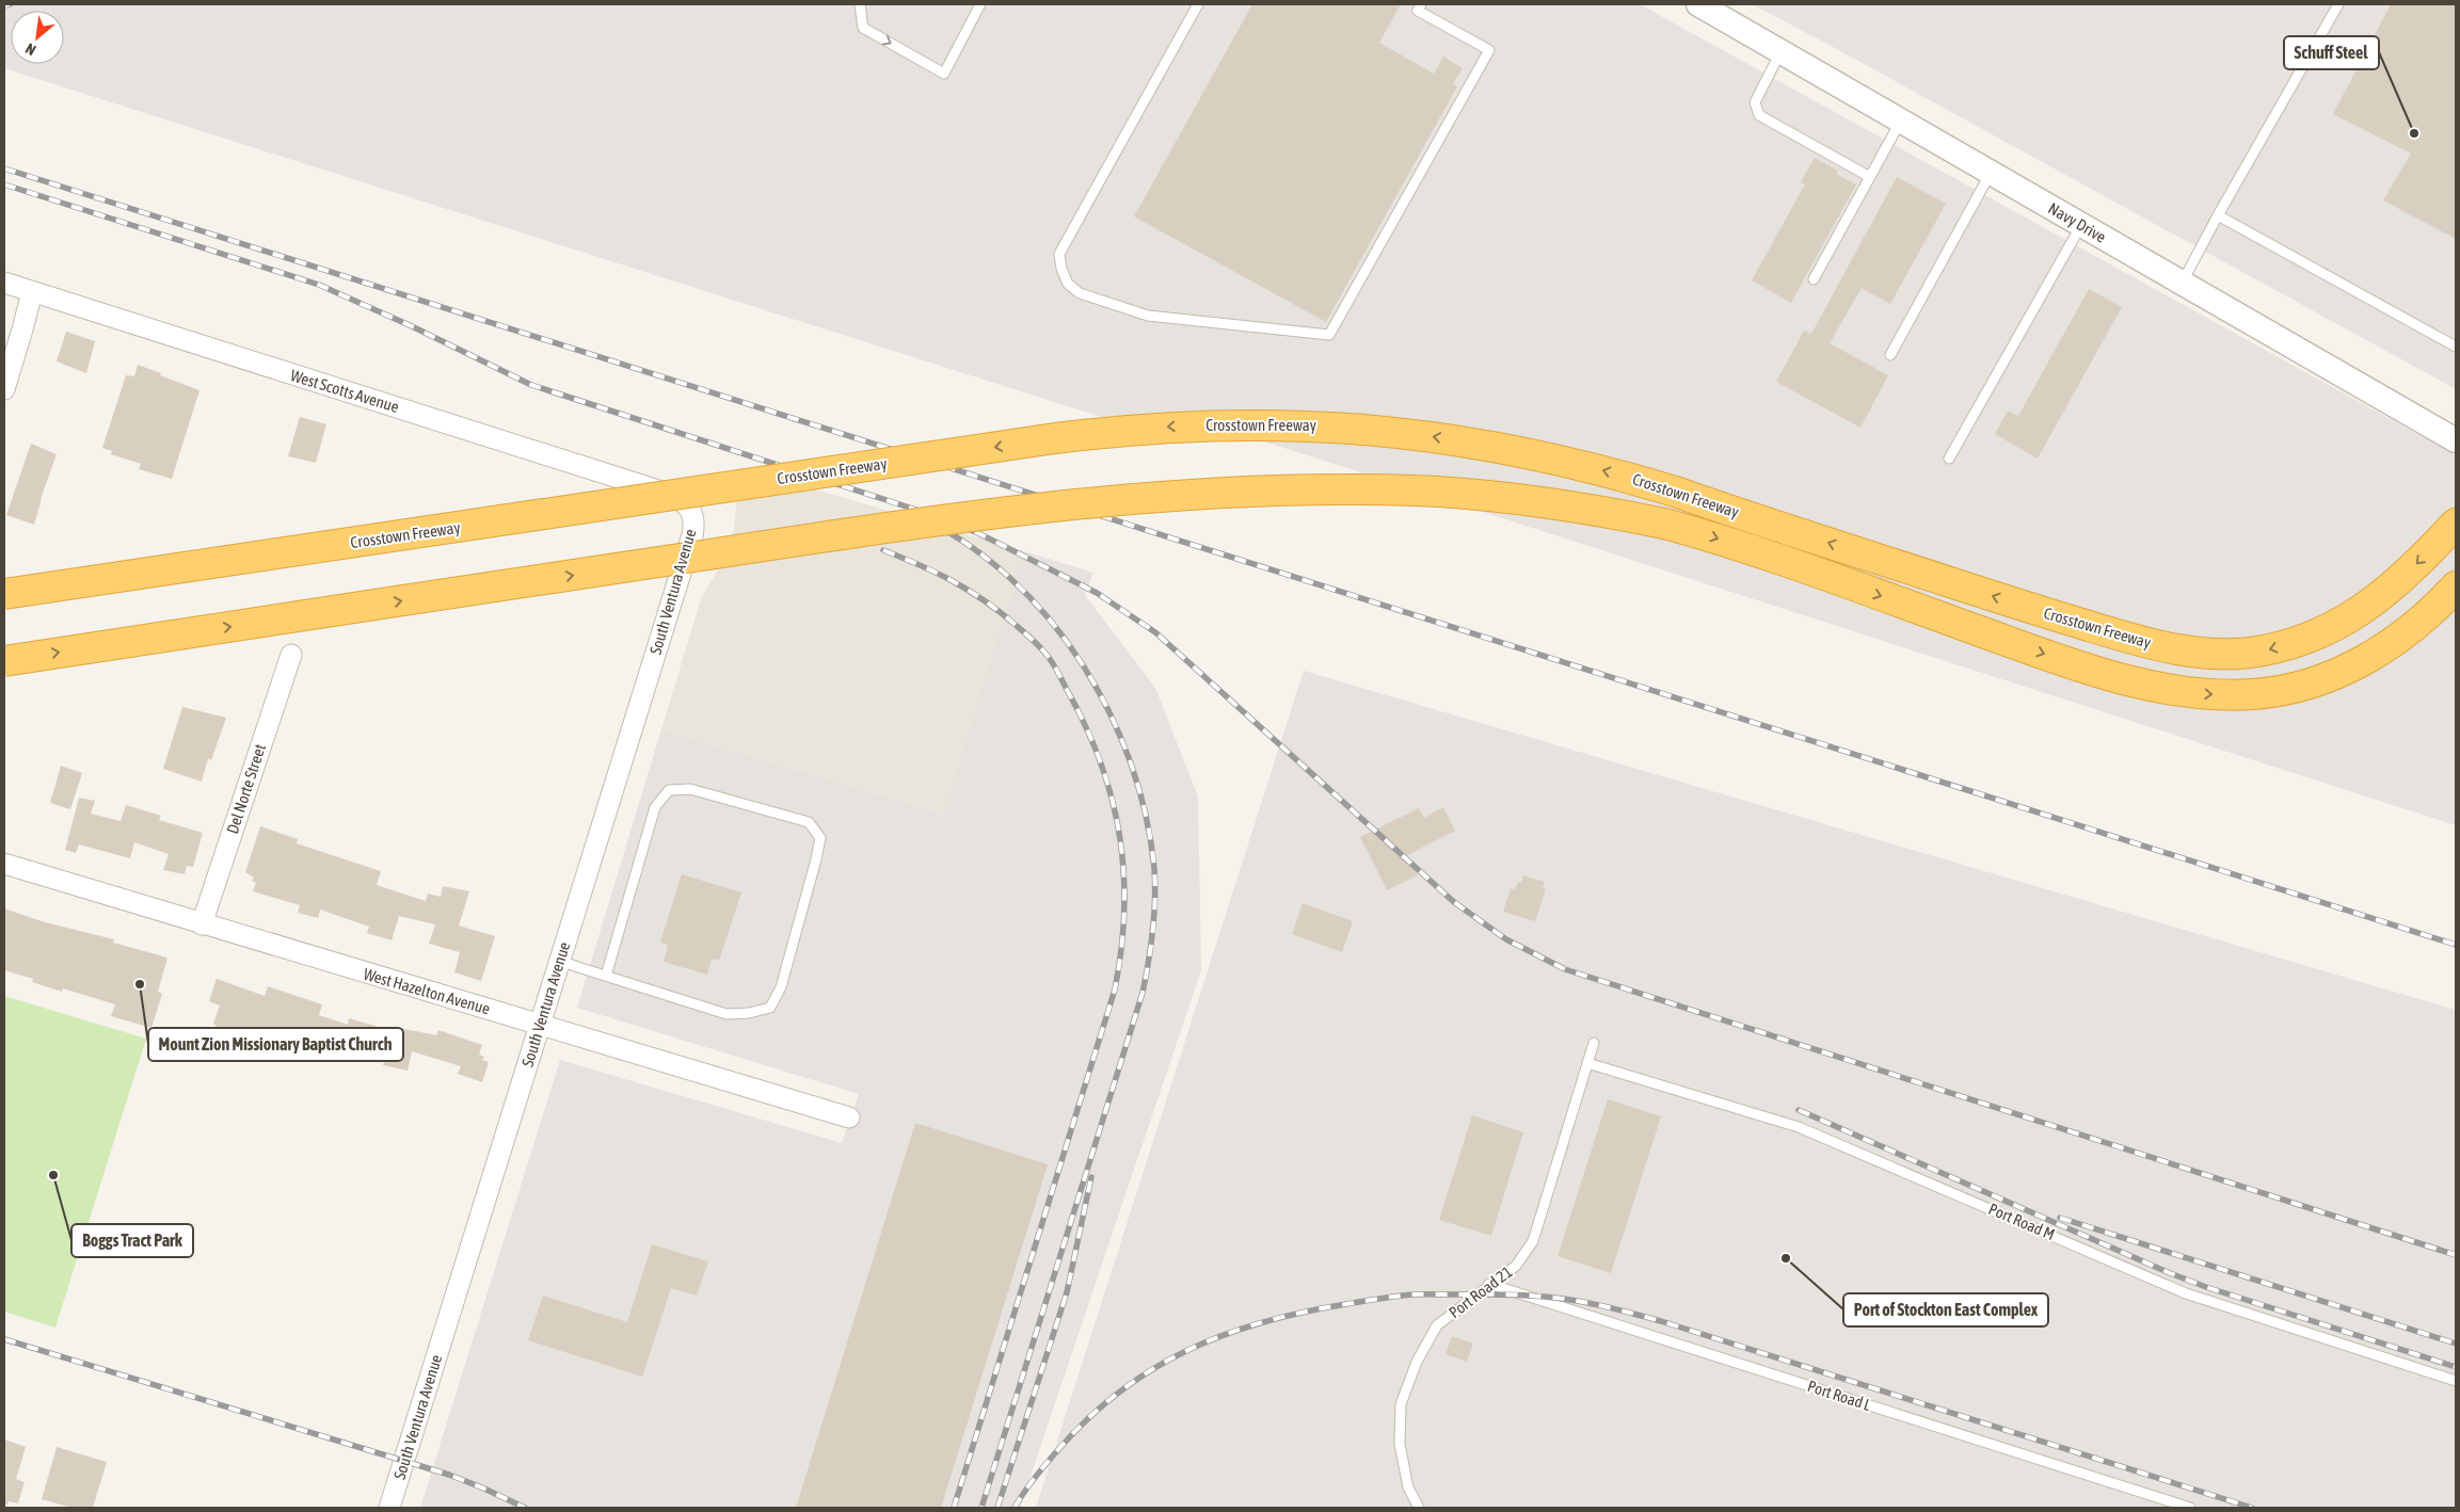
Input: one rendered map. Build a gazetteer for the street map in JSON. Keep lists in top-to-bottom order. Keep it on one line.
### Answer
{"streets":{"highway":["Crosstown Freeway"],"street":["Navy Drive","West Scotts Avenue","South Ventura Avenue","Del Norte Street","West Hazelton Avenue"],"lane":["Port Road M","Port Road 21","Port Road L"]},"crossings":[["West Scotts Avenue","South Ventura Avenue"],["South Ventura Avenue","West Hazelton Avenue"],["Del Norte Street","West Hazelton Avenue"],["Port Road M","Port Road 21"],["Port Road 21","Port Road L"]],"places":["Schuff Steel","Mount Zion Missionary Baptist Church","Boggs Tract Park","Port of Stockton East Complex"],"north":"bottom left"}
